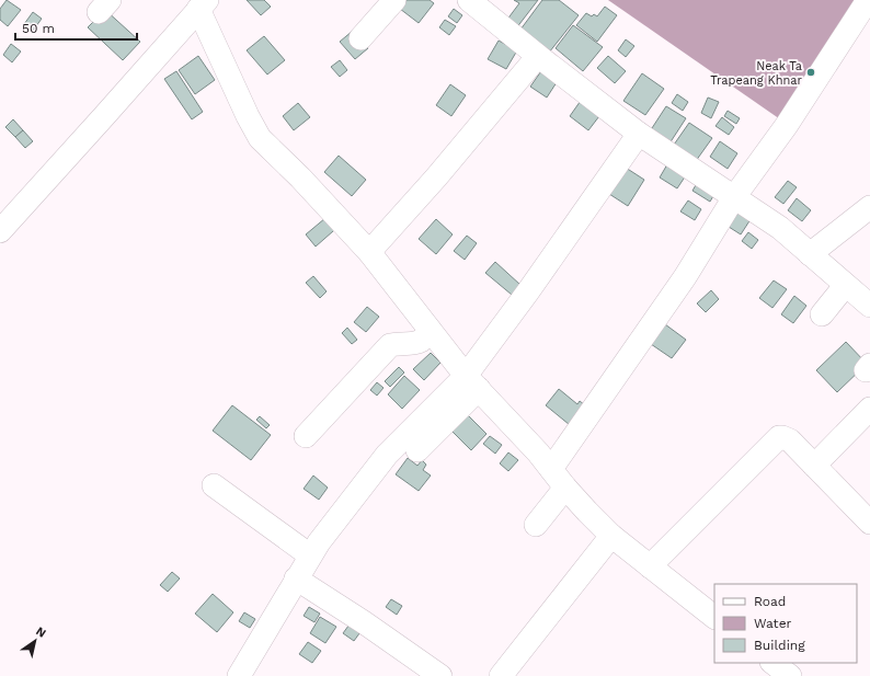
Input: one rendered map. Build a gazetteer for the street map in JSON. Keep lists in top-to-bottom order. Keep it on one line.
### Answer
{"places":["Neak Ta Trapeang Khnar"],"legend":["Road","Water","Building"],"scale_bar":"50 m","north":"top right"}
